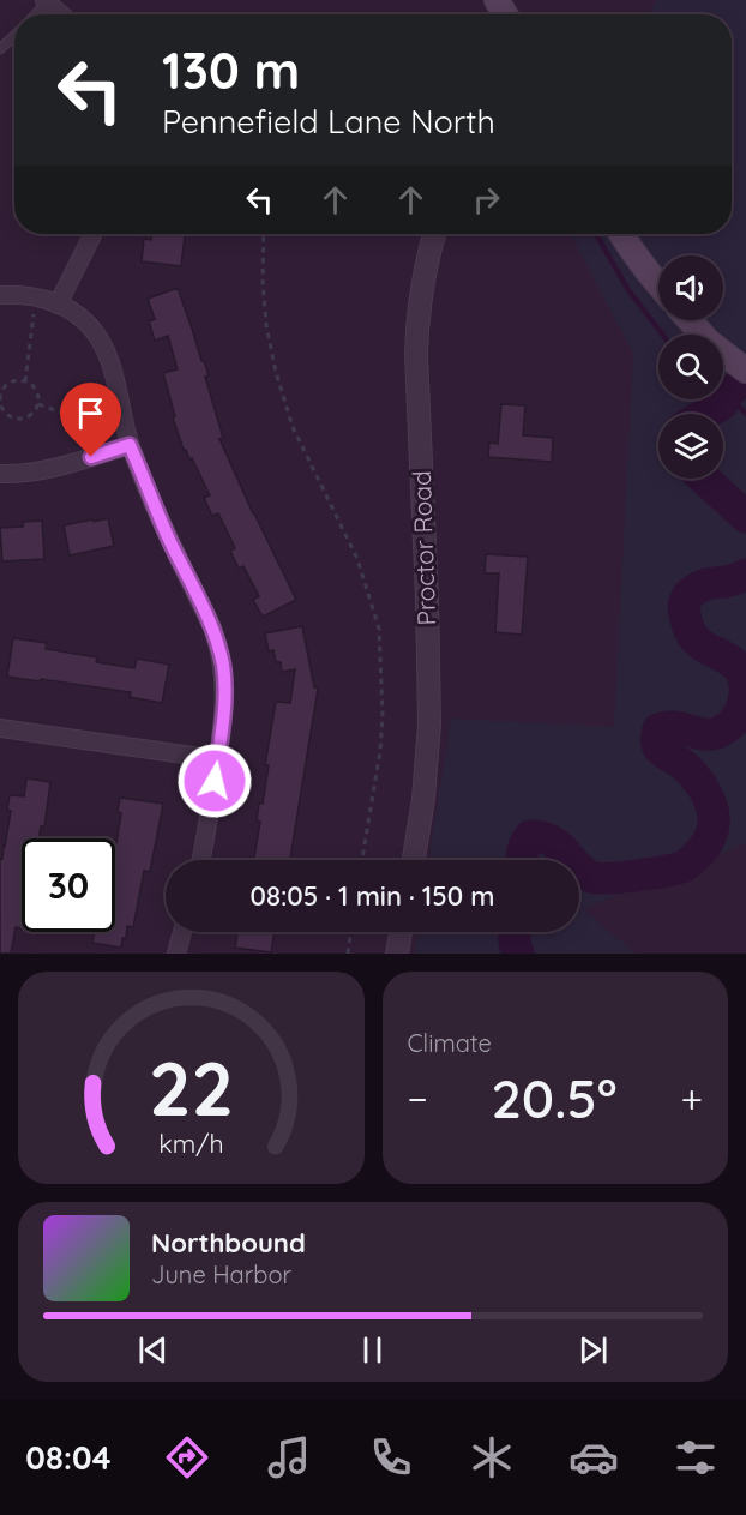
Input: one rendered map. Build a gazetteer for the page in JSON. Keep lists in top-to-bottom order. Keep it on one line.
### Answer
{"streets":{"street":["Proctor Road"]},"page":{"turn":["130 m","Pennefield Lane North"],"limit":"30","trip":"08:05 · 1 min · 150 m","tile":"Climate","heat":["−","20.5°","+"],"song":["Northbound","June Harbor"],"tabs":"08:04","gauge":["22","km/h"]}}
